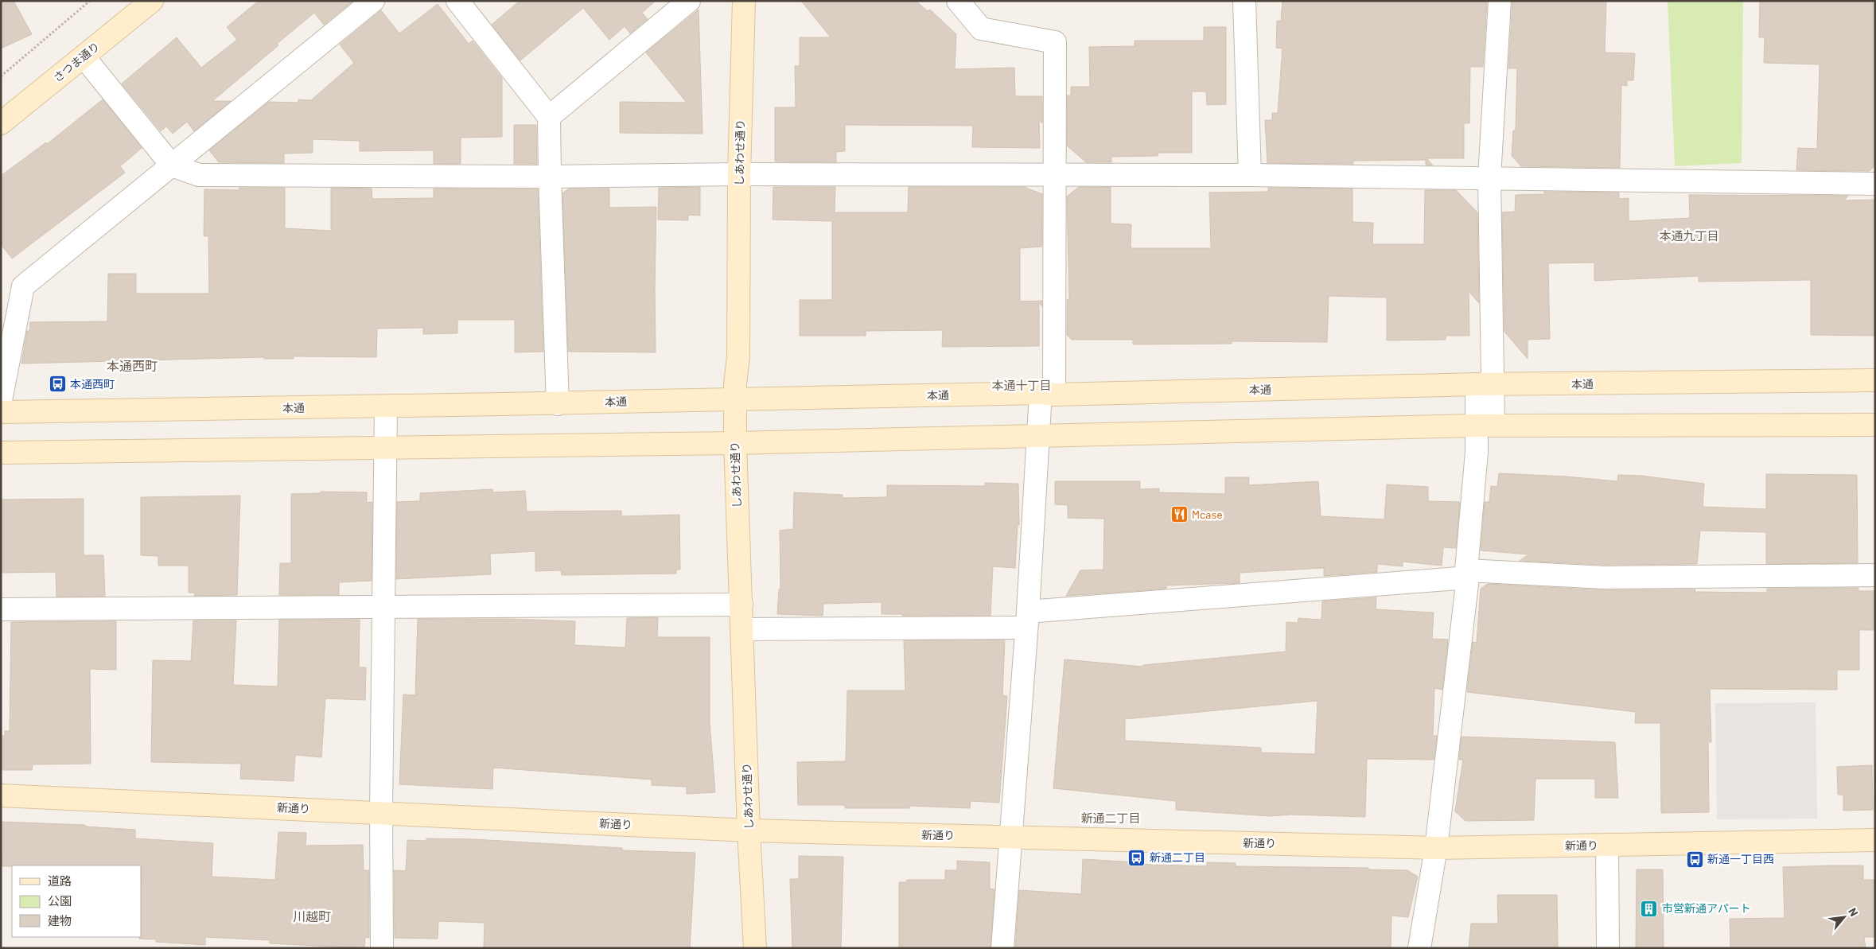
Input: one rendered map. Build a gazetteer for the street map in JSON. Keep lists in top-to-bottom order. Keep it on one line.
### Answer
{"streets":{"main road":["さつま通り","しあわせ通り","本通","新通り"]},"crossings":[["しあわせ通り","本通"],["しあわせ通り","新通り"]],"districts":["本通九丁目","本通西町","本通十丁目","新通二丁目","川越町"],"places":{"bus stop":["本通西町","新通二丁目","新通一丁目西"],"restaurant":["Mcase"],"building":["市営新通アパート"]},"legend":["道路","公園","建物"],"north":"top right"}
